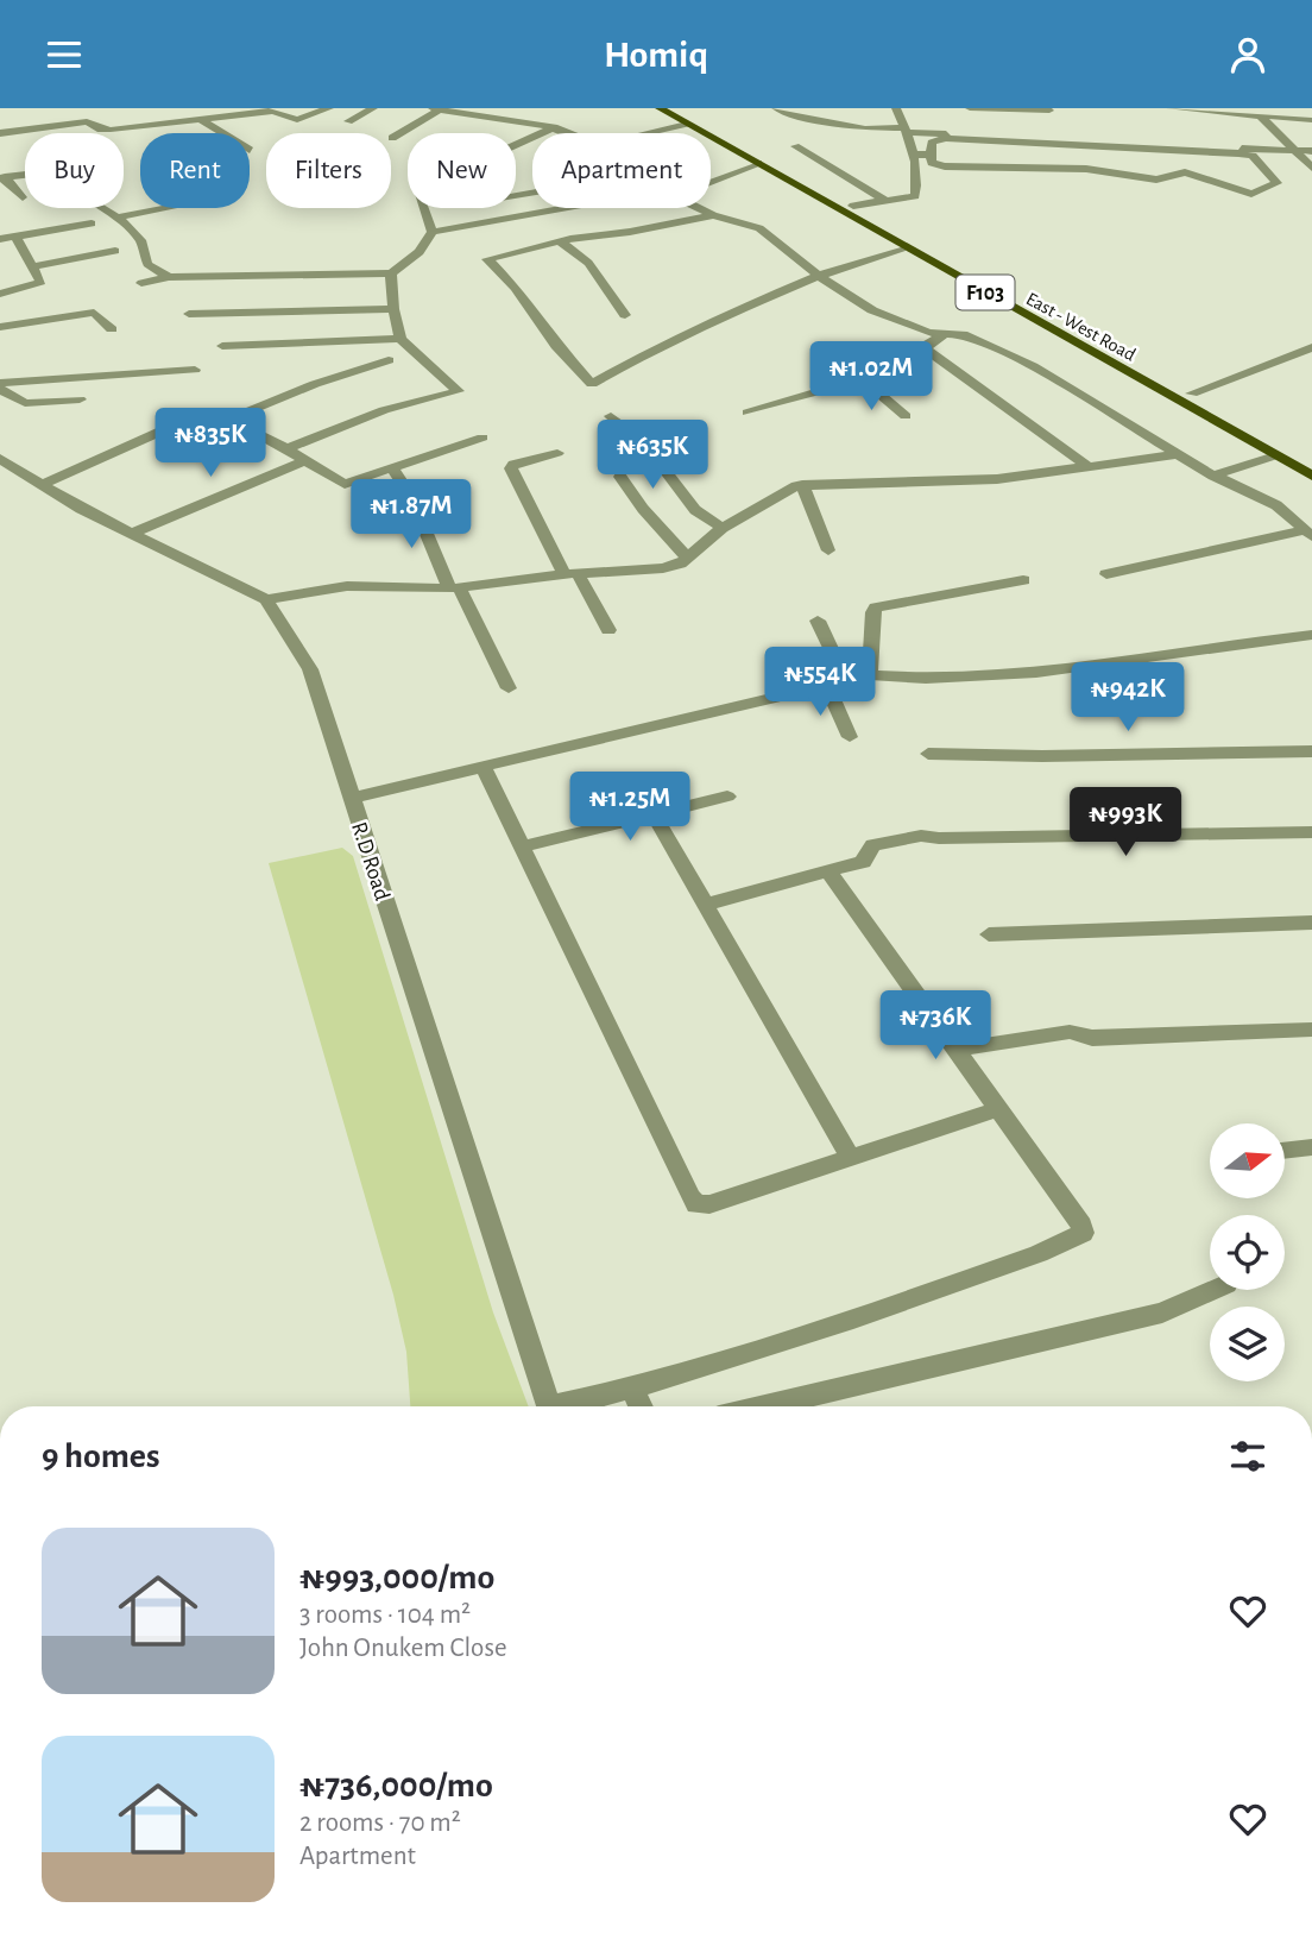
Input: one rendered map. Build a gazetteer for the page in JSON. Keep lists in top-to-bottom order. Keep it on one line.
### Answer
{"streets":{"main road":["F103","East - West Road"],"street":["R.D Road"]},"north":"right","page":{"header":"Homiq","chip":["Buy","Rent","Filters","New","Apartment"],"price":["₦1.02M","₦835K","₦635K","₦1.87M","₦554K","₦942K","₦1.25M","₦993K","₦736K"],"heading":"9 homes","list":[{"name":"₦993,000/mo","note":"3 rooms · 104 m² · John Onukem Close"},{"name":"₦736,000/mo","note":"2 rooms · 70 m² · Apartment"}]}}
